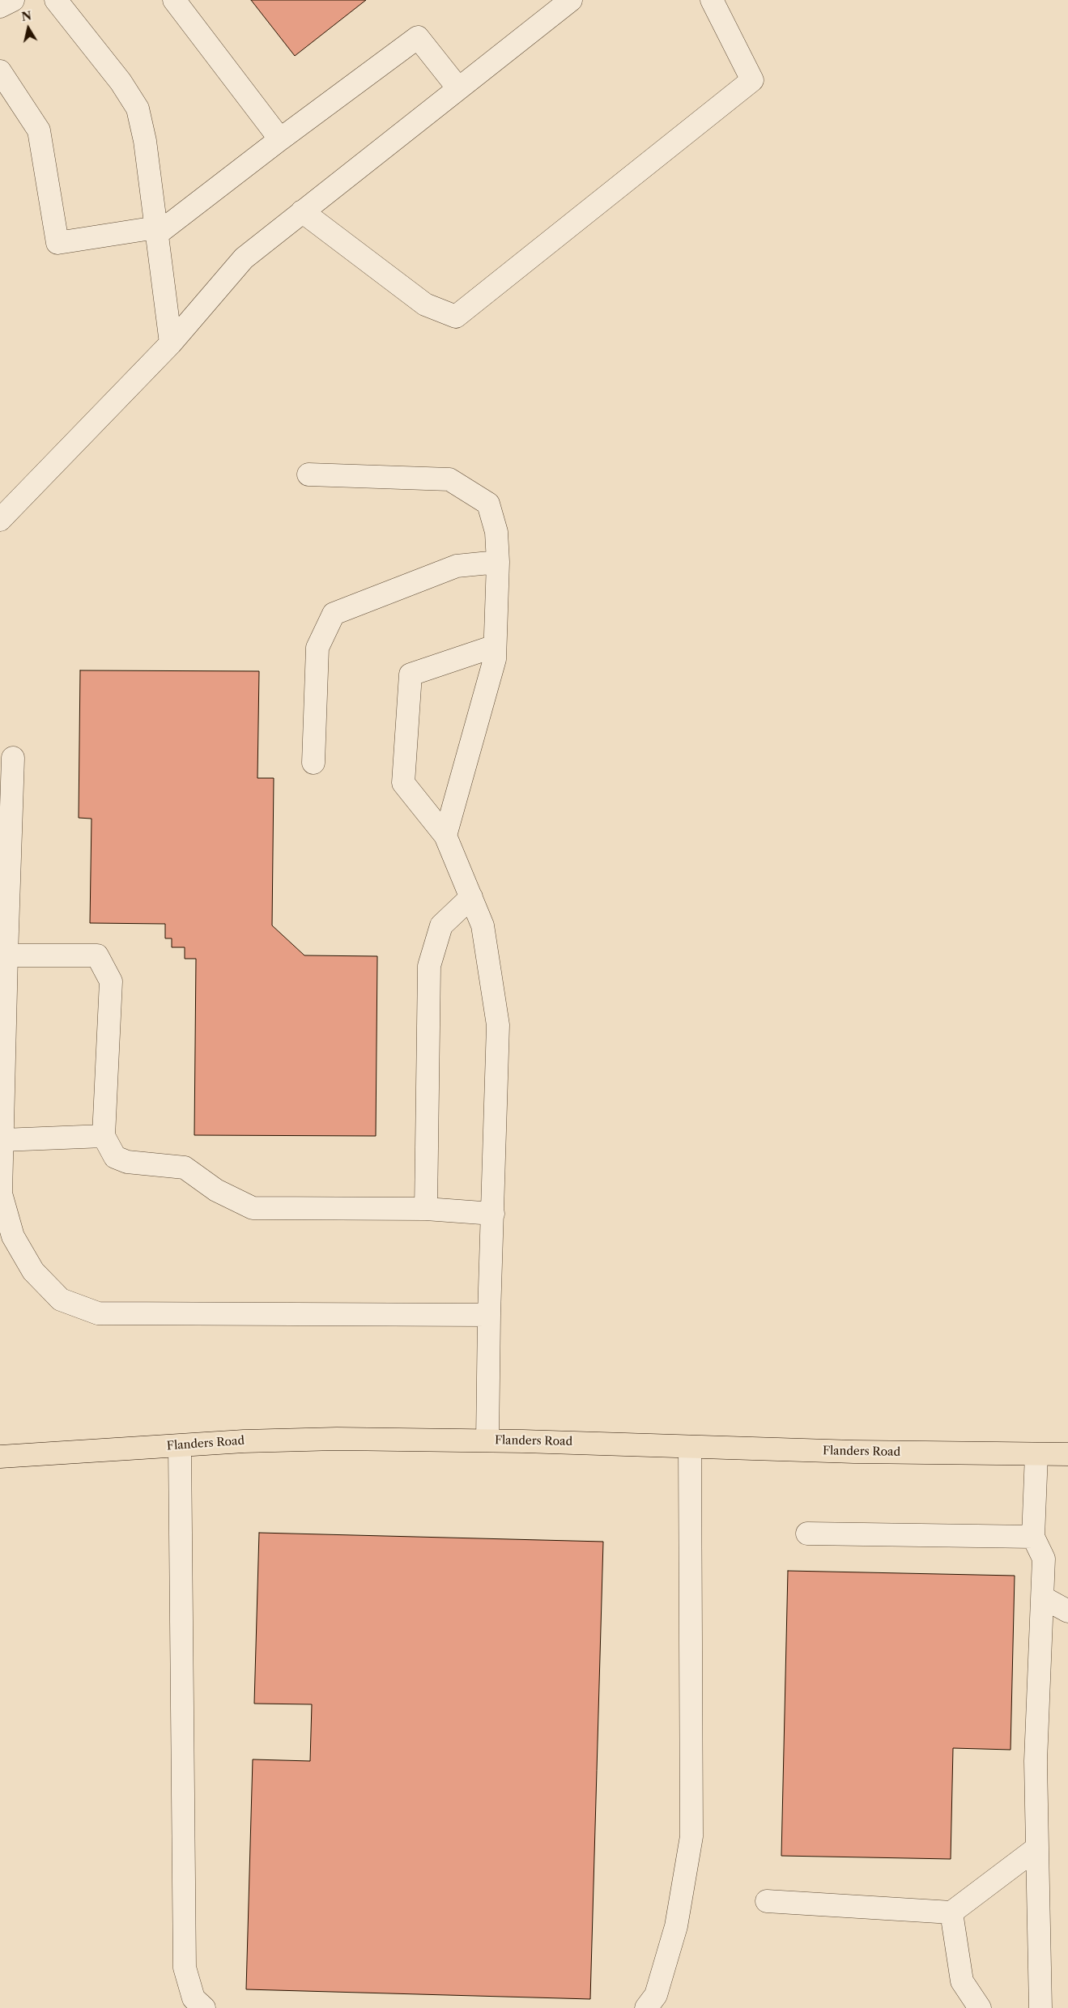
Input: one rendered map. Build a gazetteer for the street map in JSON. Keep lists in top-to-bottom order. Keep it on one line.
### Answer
{"streets":{"main road":["Flanders Road"]},"north":"top"}
